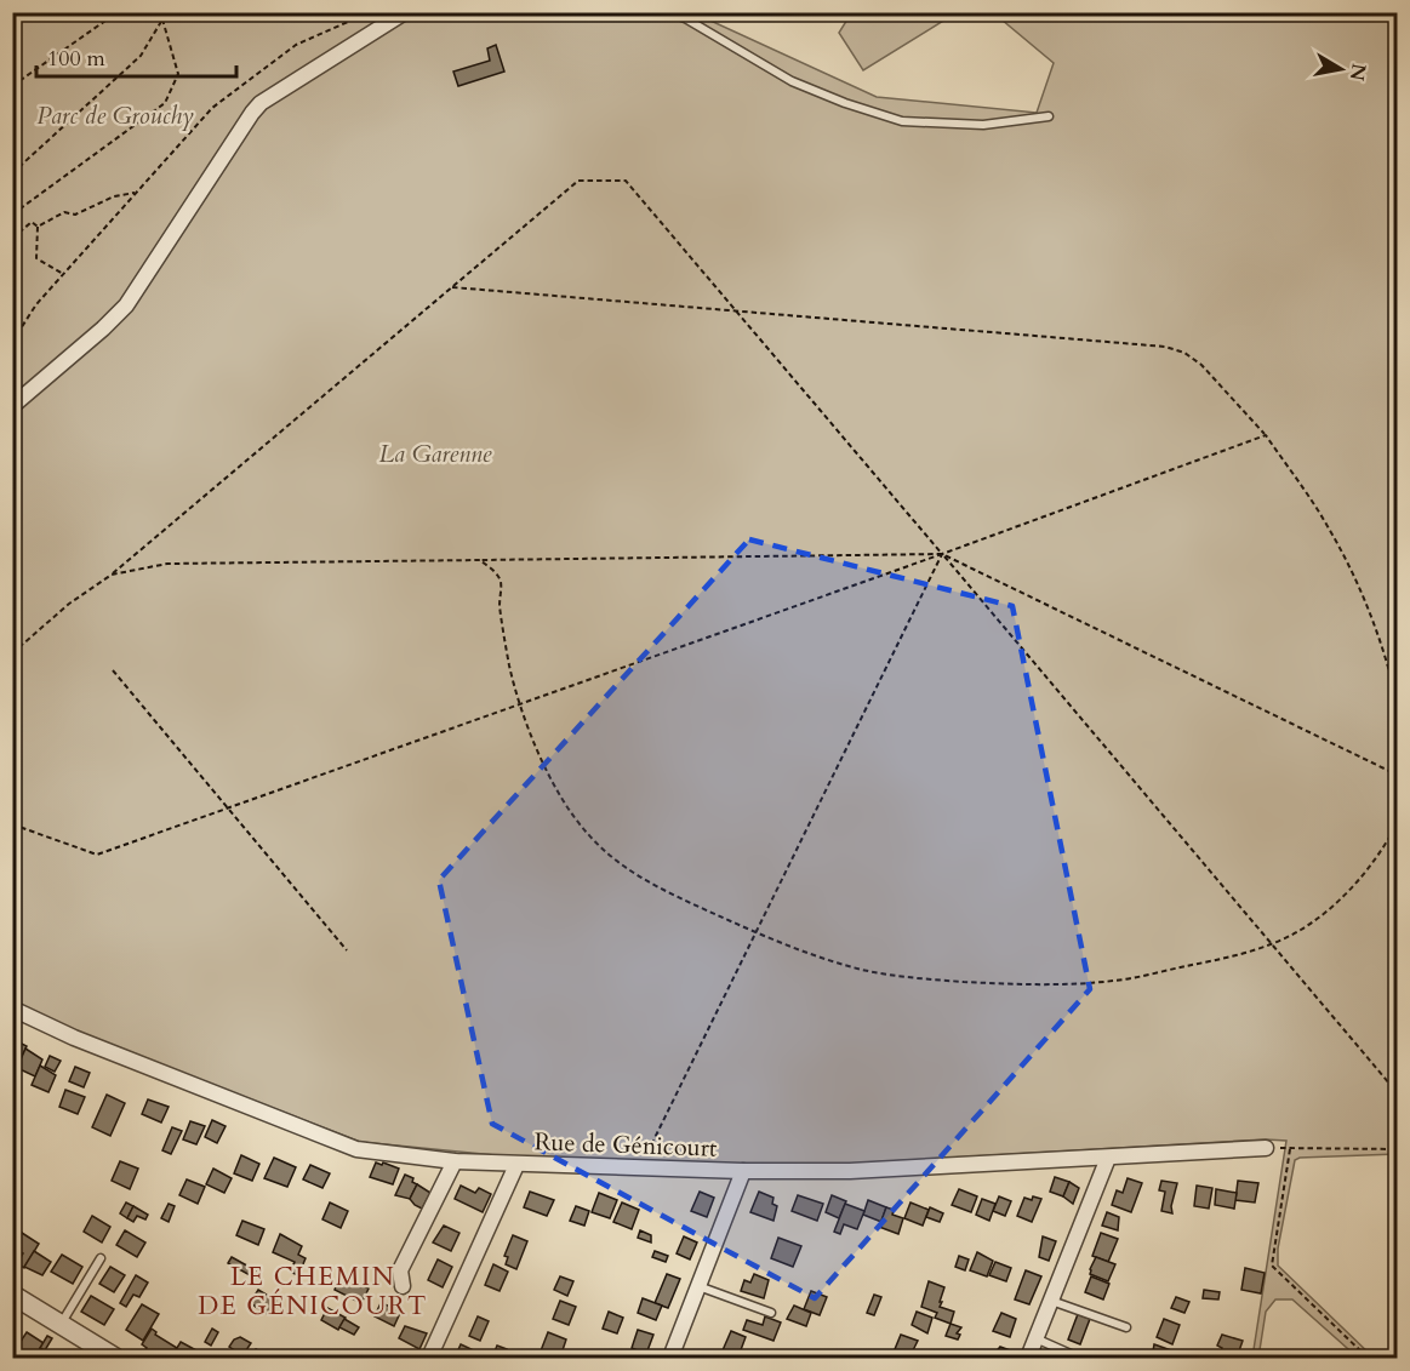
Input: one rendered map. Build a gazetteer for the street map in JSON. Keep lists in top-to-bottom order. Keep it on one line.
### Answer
{"streets":{"street":["Rue de Génicourt"]},"districts":["LE CHEMIN DE GÉNICOURT"],"parks":["Parc de Grouchy","La Garenne"],"scale_bar":"100 m","north":"right"}
